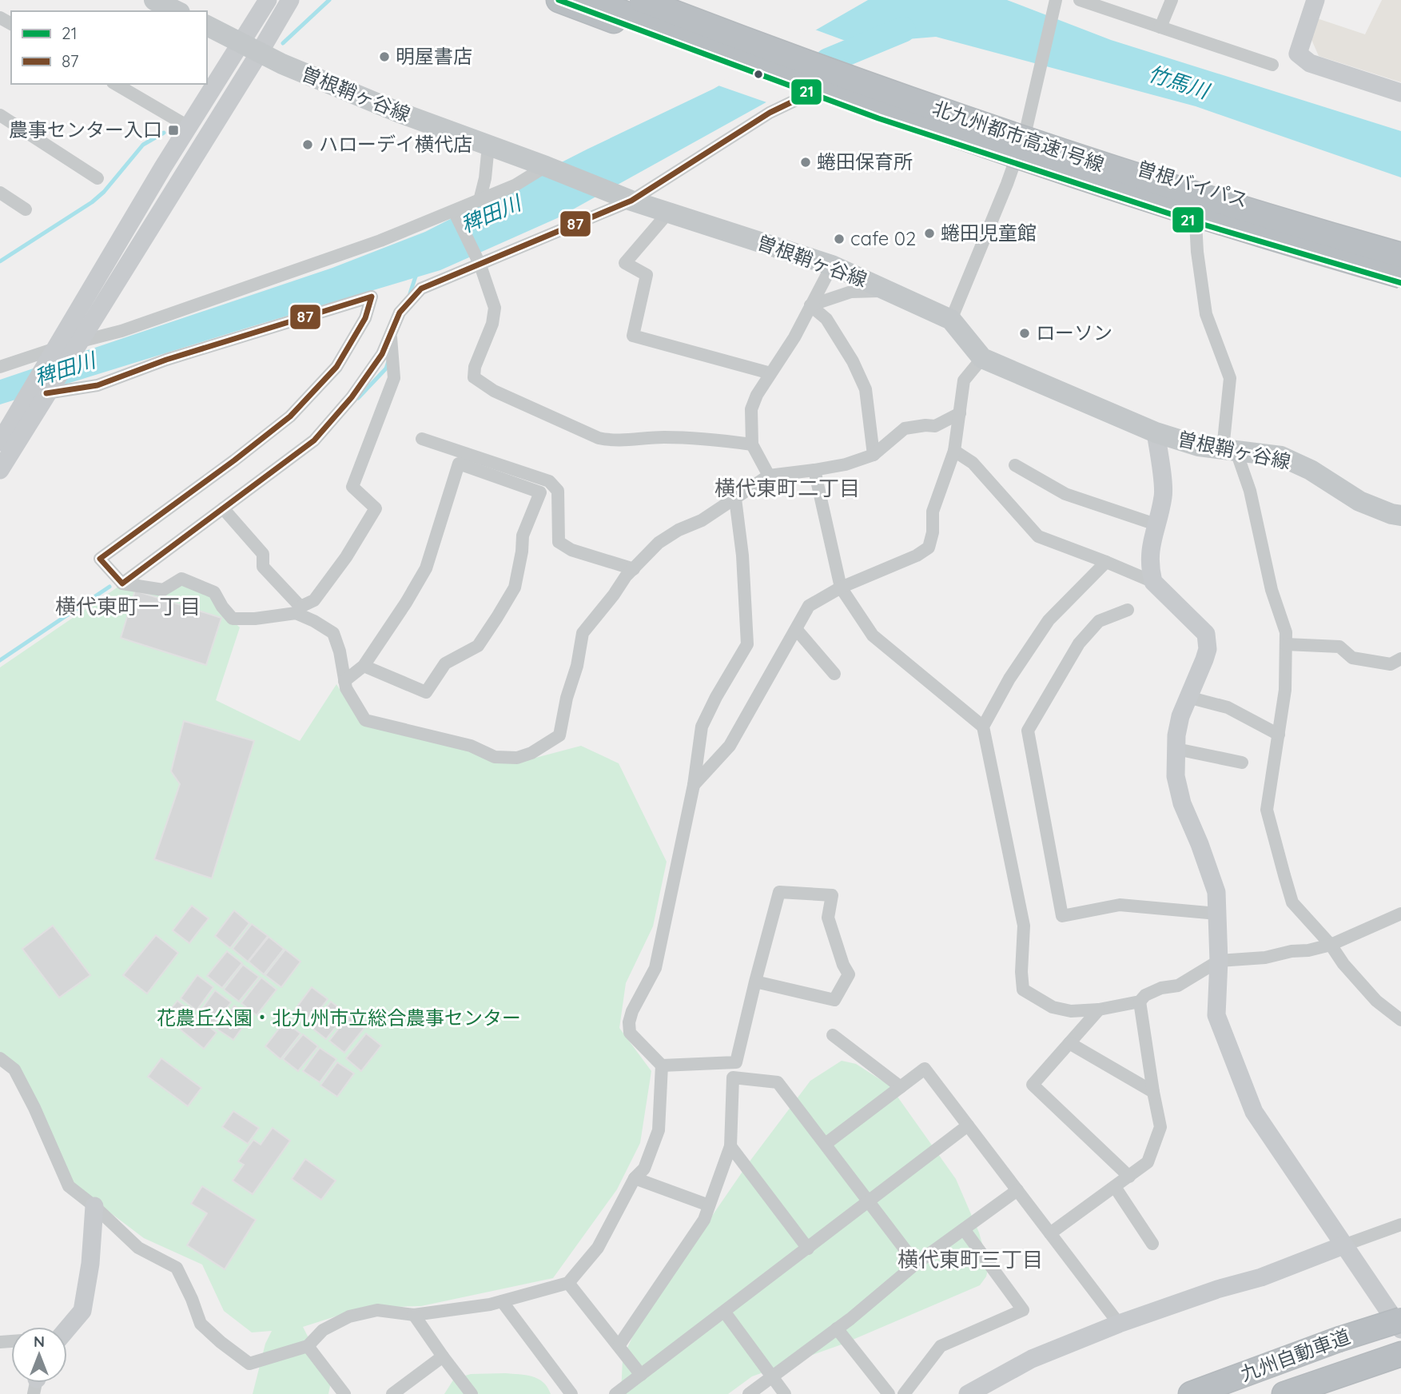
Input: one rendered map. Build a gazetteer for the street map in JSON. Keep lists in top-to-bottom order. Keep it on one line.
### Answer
{"streets":{"highway":["北九州都市高速1号線","曽根バイパス","九州自動車道"],"main road":["曽根鞘ヶ谷線"]},"districts":["横代東町二丁目","横代東町一丁目","横代東町三丁目"],"water":["竹馬川","稗田川"],"parks":["花農丘公園・北九州市立総合農事センター"],"places":{"other":["明屋書店","ハローデイ横代店","蜷田保育所","蜷田児童館","cafe 02","ローソン"],"transit":["農事センター入口"]},"lines":["transit line 21","transit line 87"],"legend":["21","87"],"north":"top"}
